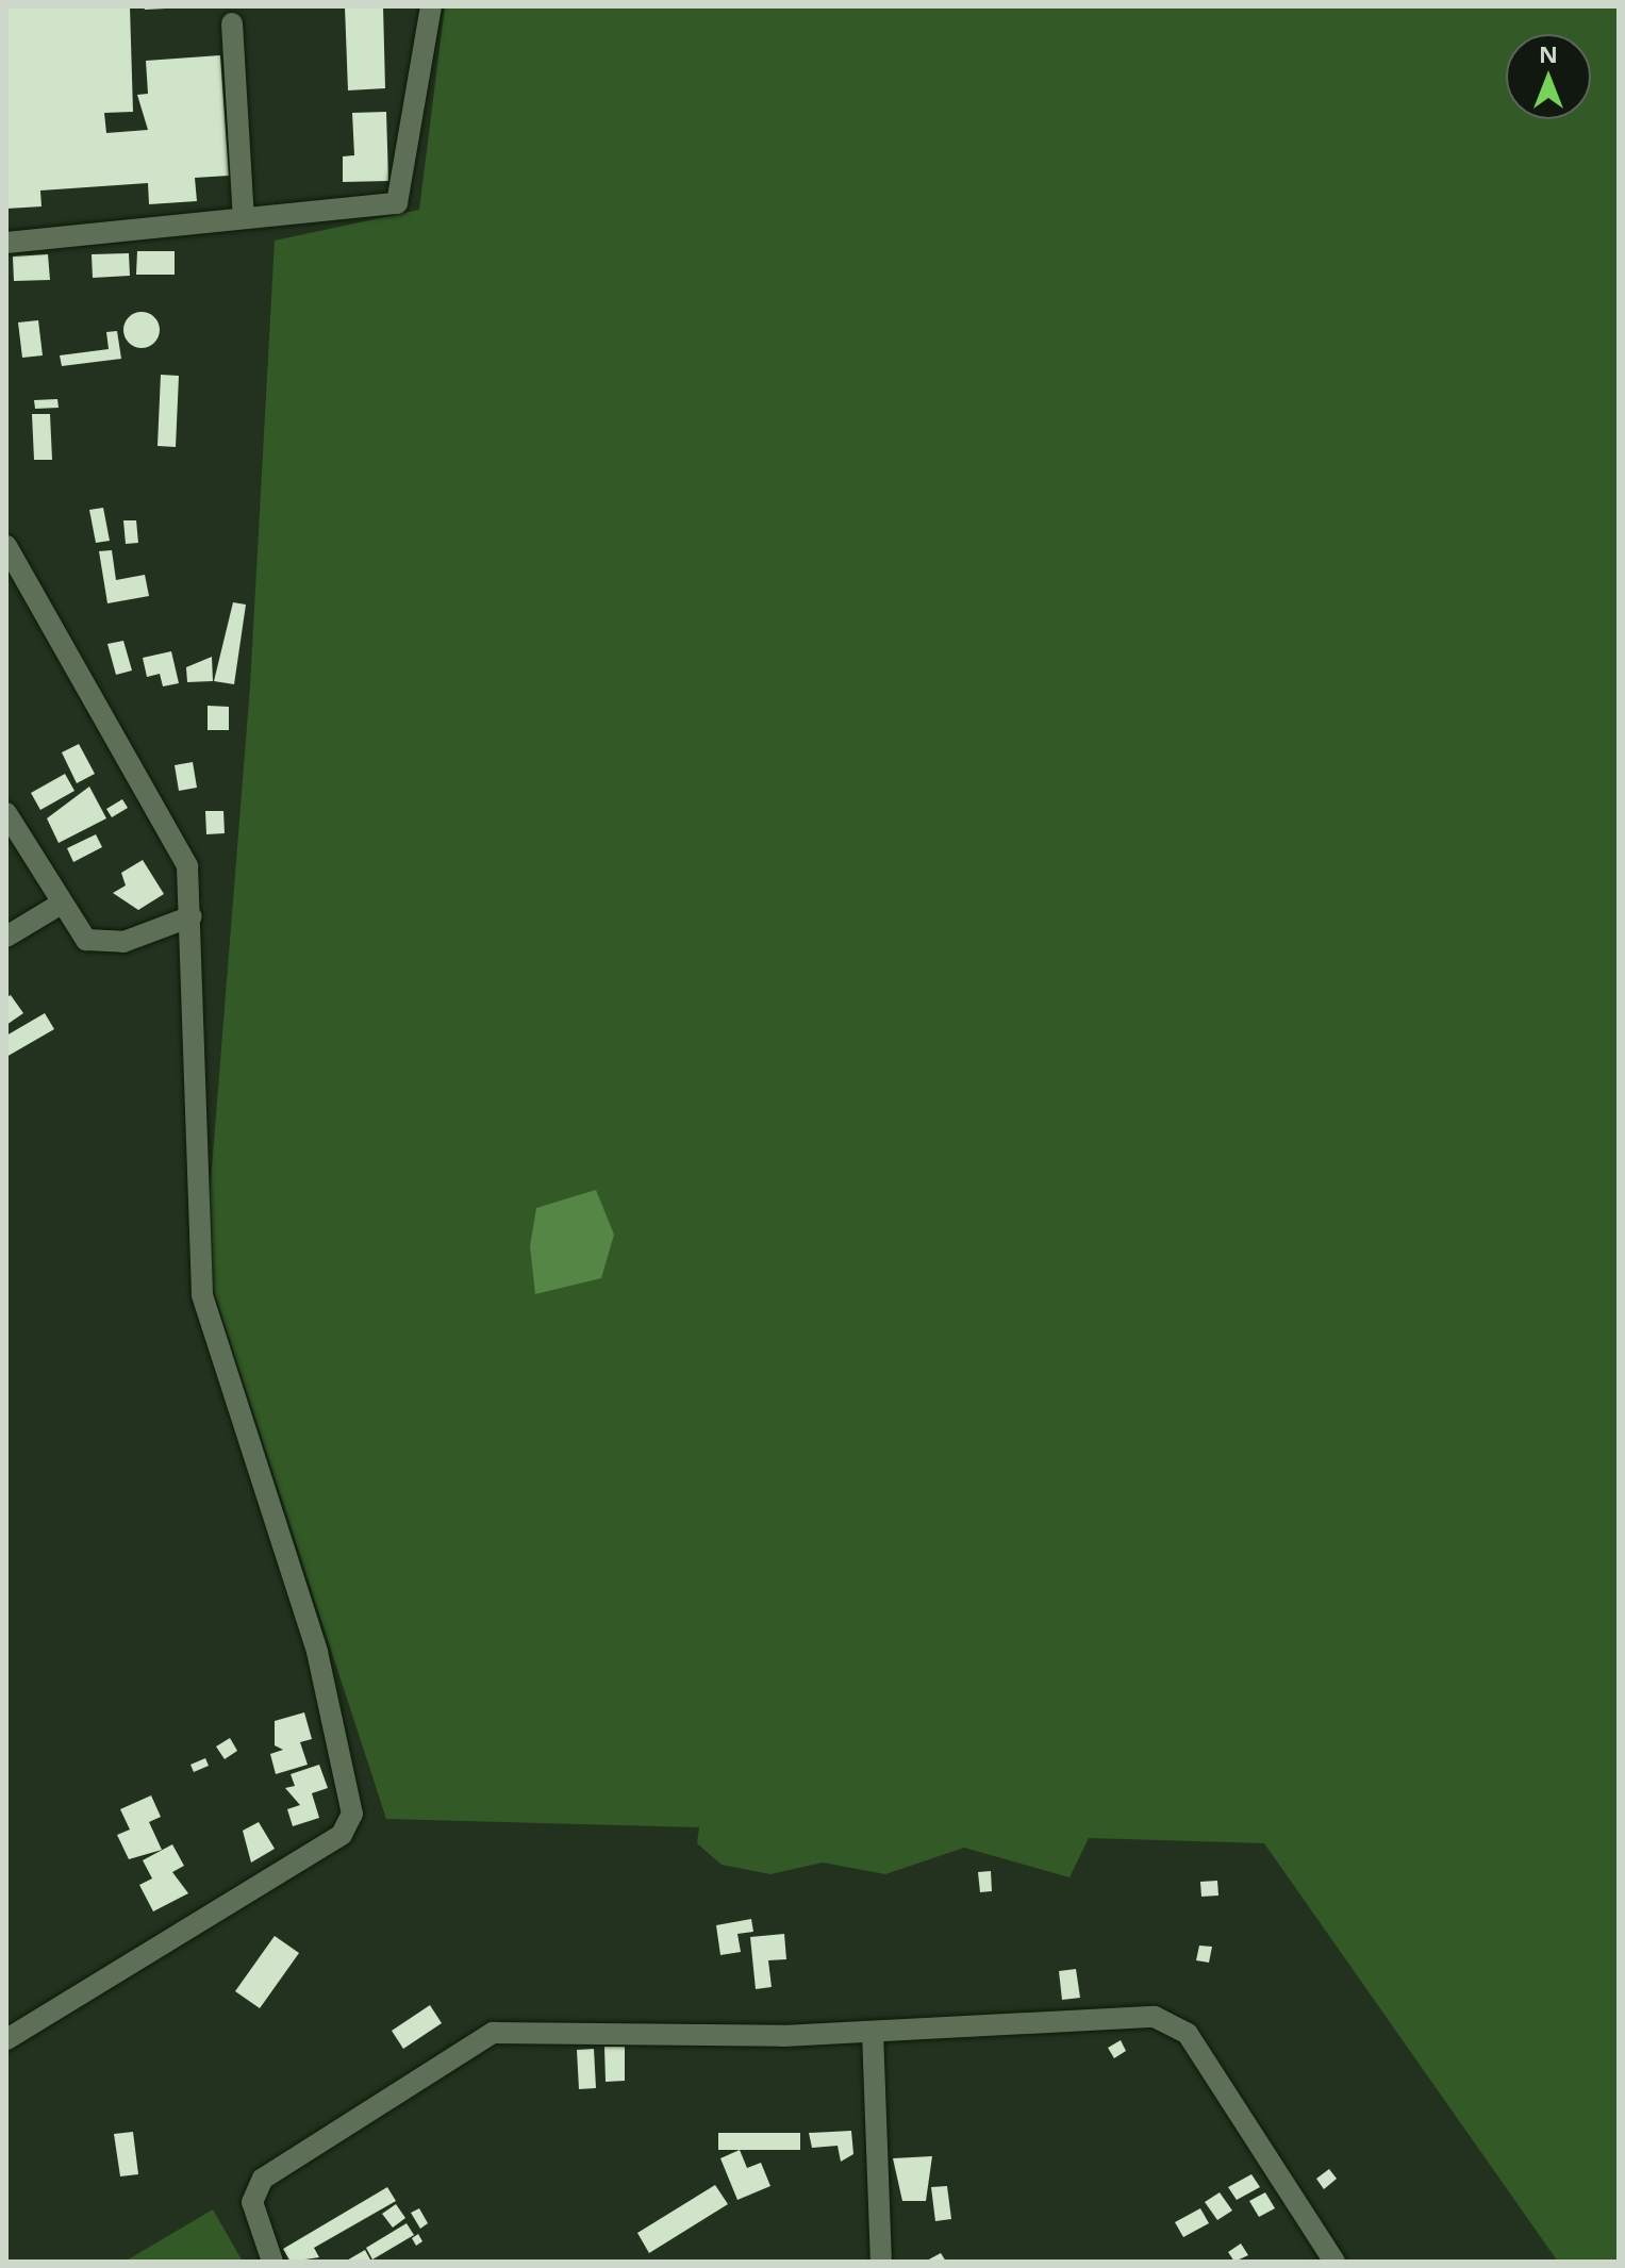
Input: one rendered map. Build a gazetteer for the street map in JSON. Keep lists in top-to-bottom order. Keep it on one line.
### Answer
{"north":"top"}
